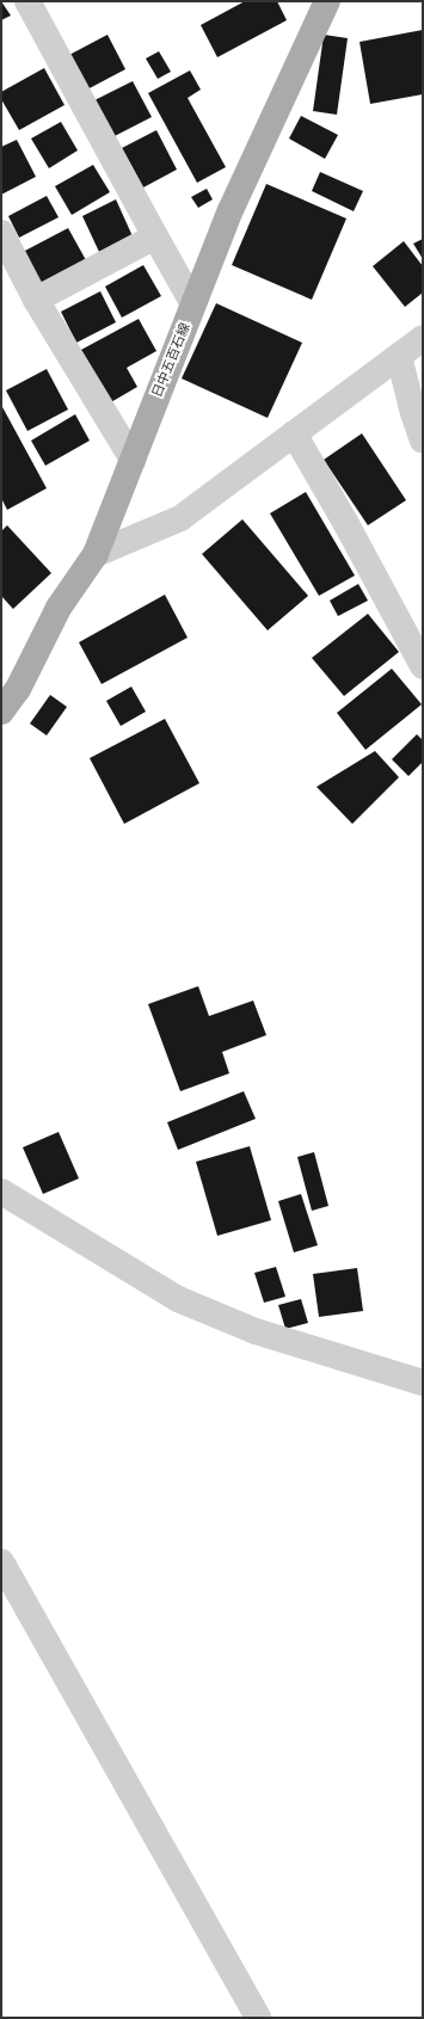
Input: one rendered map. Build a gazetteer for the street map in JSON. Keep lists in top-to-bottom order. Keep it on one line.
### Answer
{"streets":{"main road":["日中五百石線"]}}
